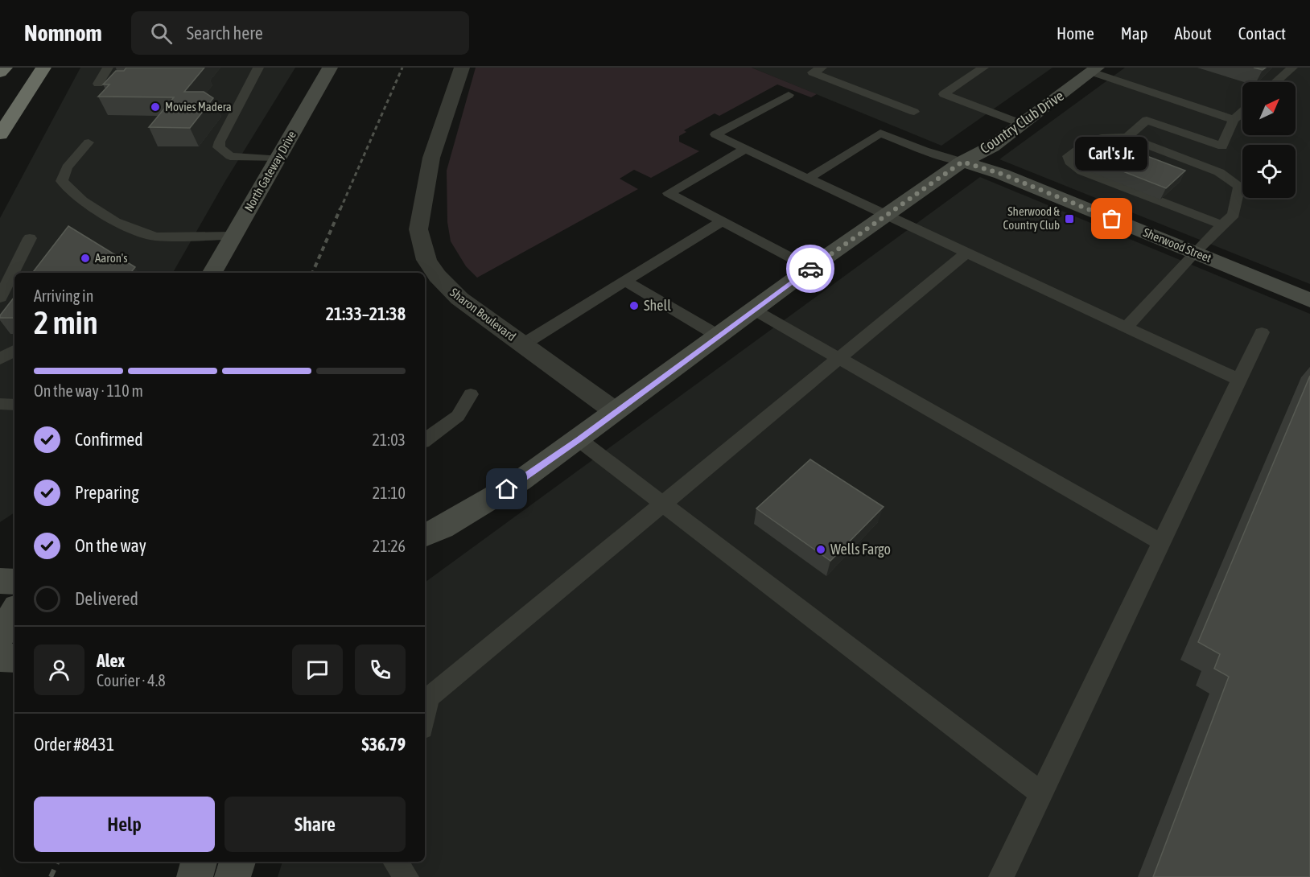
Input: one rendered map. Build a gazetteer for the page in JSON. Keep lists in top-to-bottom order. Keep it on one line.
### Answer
{"streets":{"main road":["Country Club Drive","North Gateway Drive","Sherwood Street"],"street":["Sharon Boulevard"]},"crossings":[["Country Club Drive","Sherwood Street"],["Country Club Drive","Sharon Boulevard"]],"places":{"other":["Movies Madera","Carl's Jr.","Aaron's","Shell","Wells Fargo"],"transit":["Sherwood & Country Club"]},"north":"top right","page":{"header":"Nomnom","search":"Search here","nav":["Home","Map","About","Contact"],"bubble":"Carl's Jr.","heading":["2 min","Arriving in","21:33–21:38"],"panel":["Alex","Courier · 4.8","Order #8431","$36.79"],"bar":"On the way · 110 m","list":[["Confirmed","21:03"],["Preparing","21:10"],["On the way","21:26"],"Delivered"],"buttons":["Help","Share"]}}
